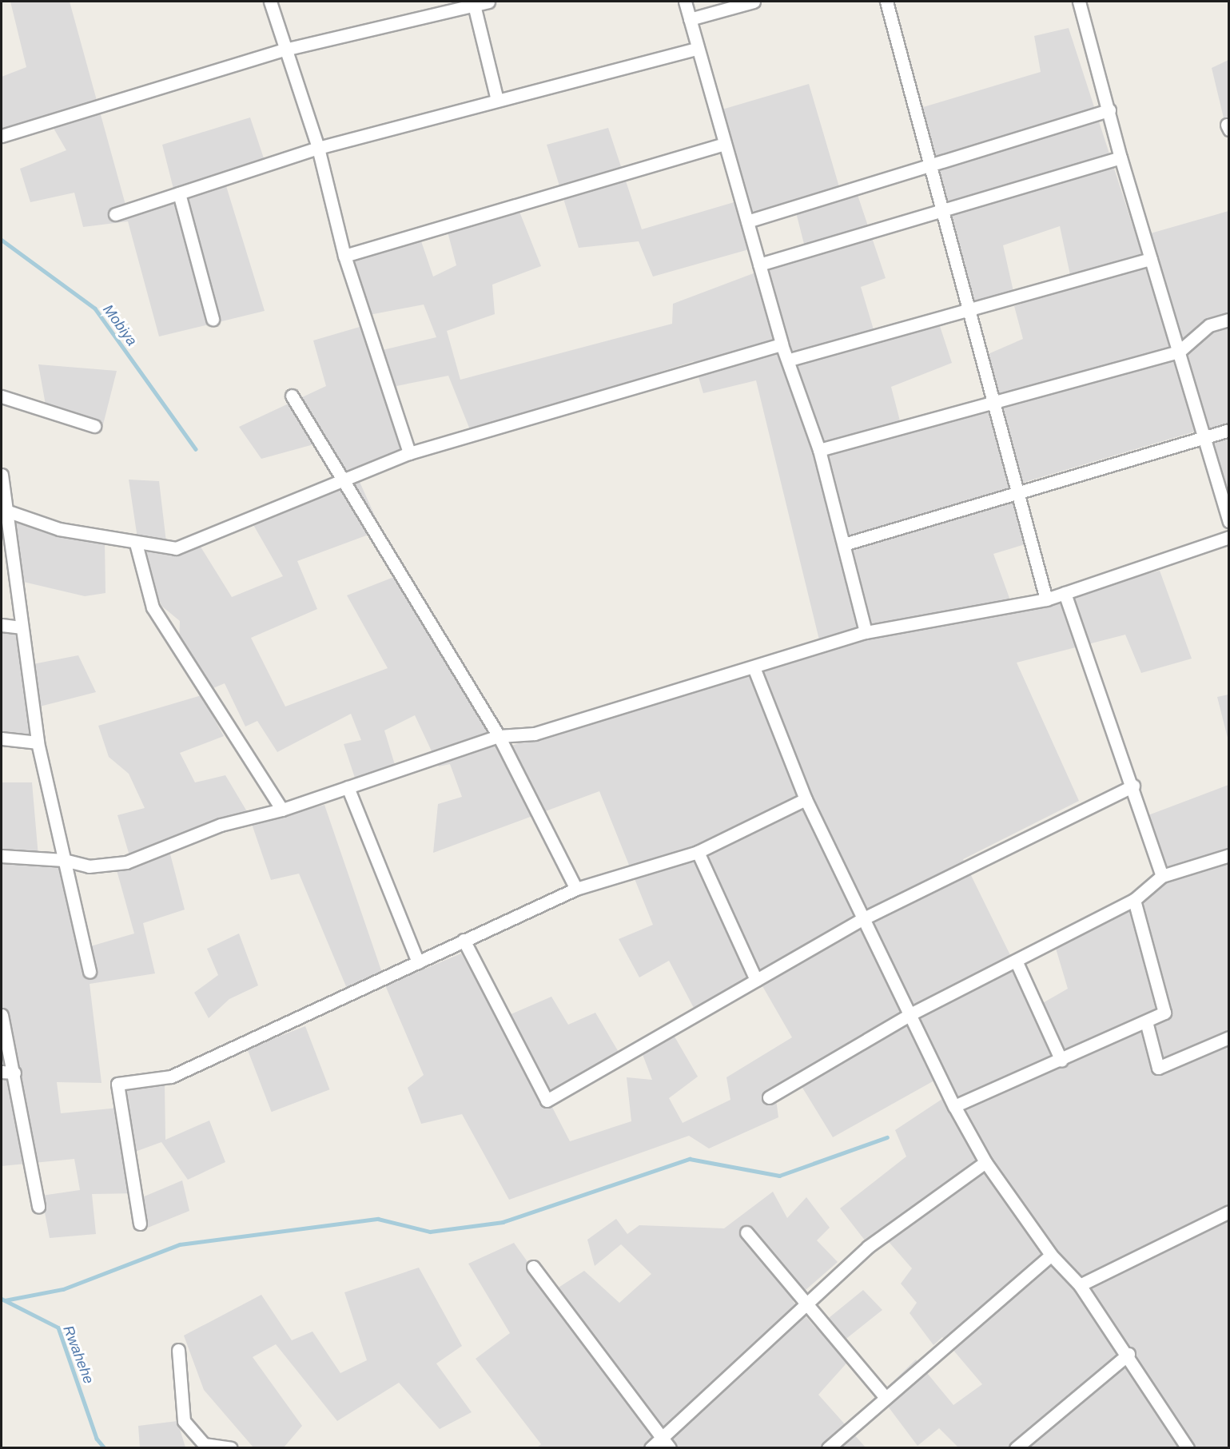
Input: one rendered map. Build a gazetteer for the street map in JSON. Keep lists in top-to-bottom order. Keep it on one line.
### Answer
{"water":["Mobiya","Rwahehe"]}
